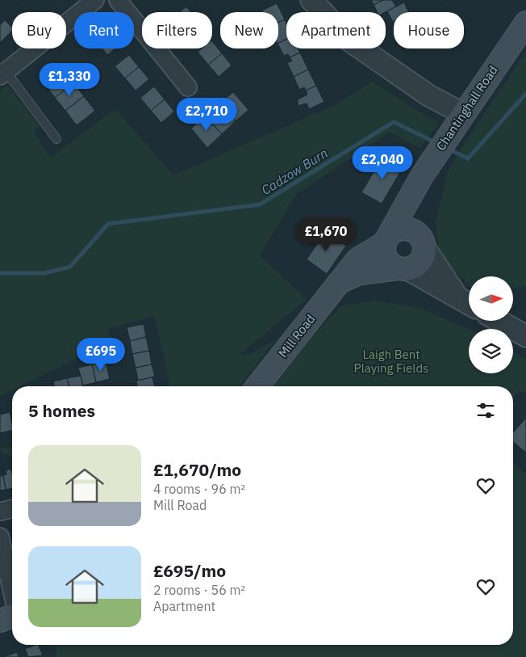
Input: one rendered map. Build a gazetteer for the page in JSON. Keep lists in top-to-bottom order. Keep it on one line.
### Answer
{"streets":{"main road":["Chantinghall Road","Mill Road"]},"crossings":[["Chantinghall Road","Mill Road"]],"water":["Cadzow Burn"],"parks":["Laigh Bent Playing Fields"],"north":"right","page":{"chip":["Buy","Rent","Filters","New","Apartment","House"],"price":["£1,330","£2,710","£2,040","£1,670","£695"],"heading":"5 homes","list":[{"name":"£1,670/mo","note":"4 rooms · 96 m² · Mill Road"},{"name":"£695/mo","note":"2 rooms · 56 m² · Apartment"}]}}
